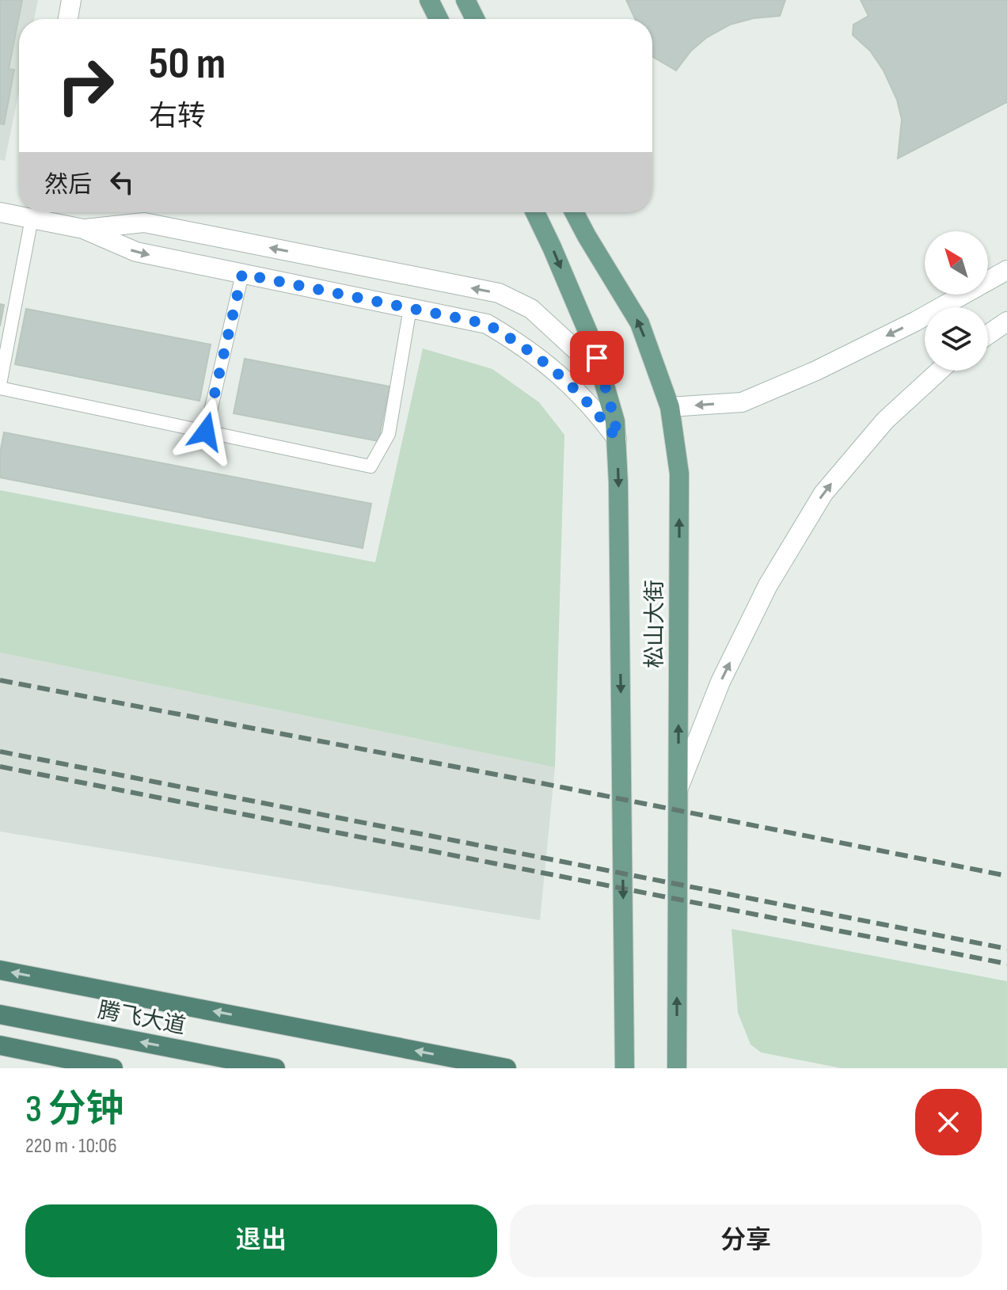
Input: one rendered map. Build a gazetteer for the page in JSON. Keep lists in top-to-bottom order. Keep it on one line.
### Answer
{"streets":{"highway":["腾飞大道"],"main road":["松山大街"]},"north":"top left","page":{"turn":["50 m","右转"],"then":"然后","heading":["3 分钟","220 m · 10:06"],"buttons":["退出","分享"]}}
